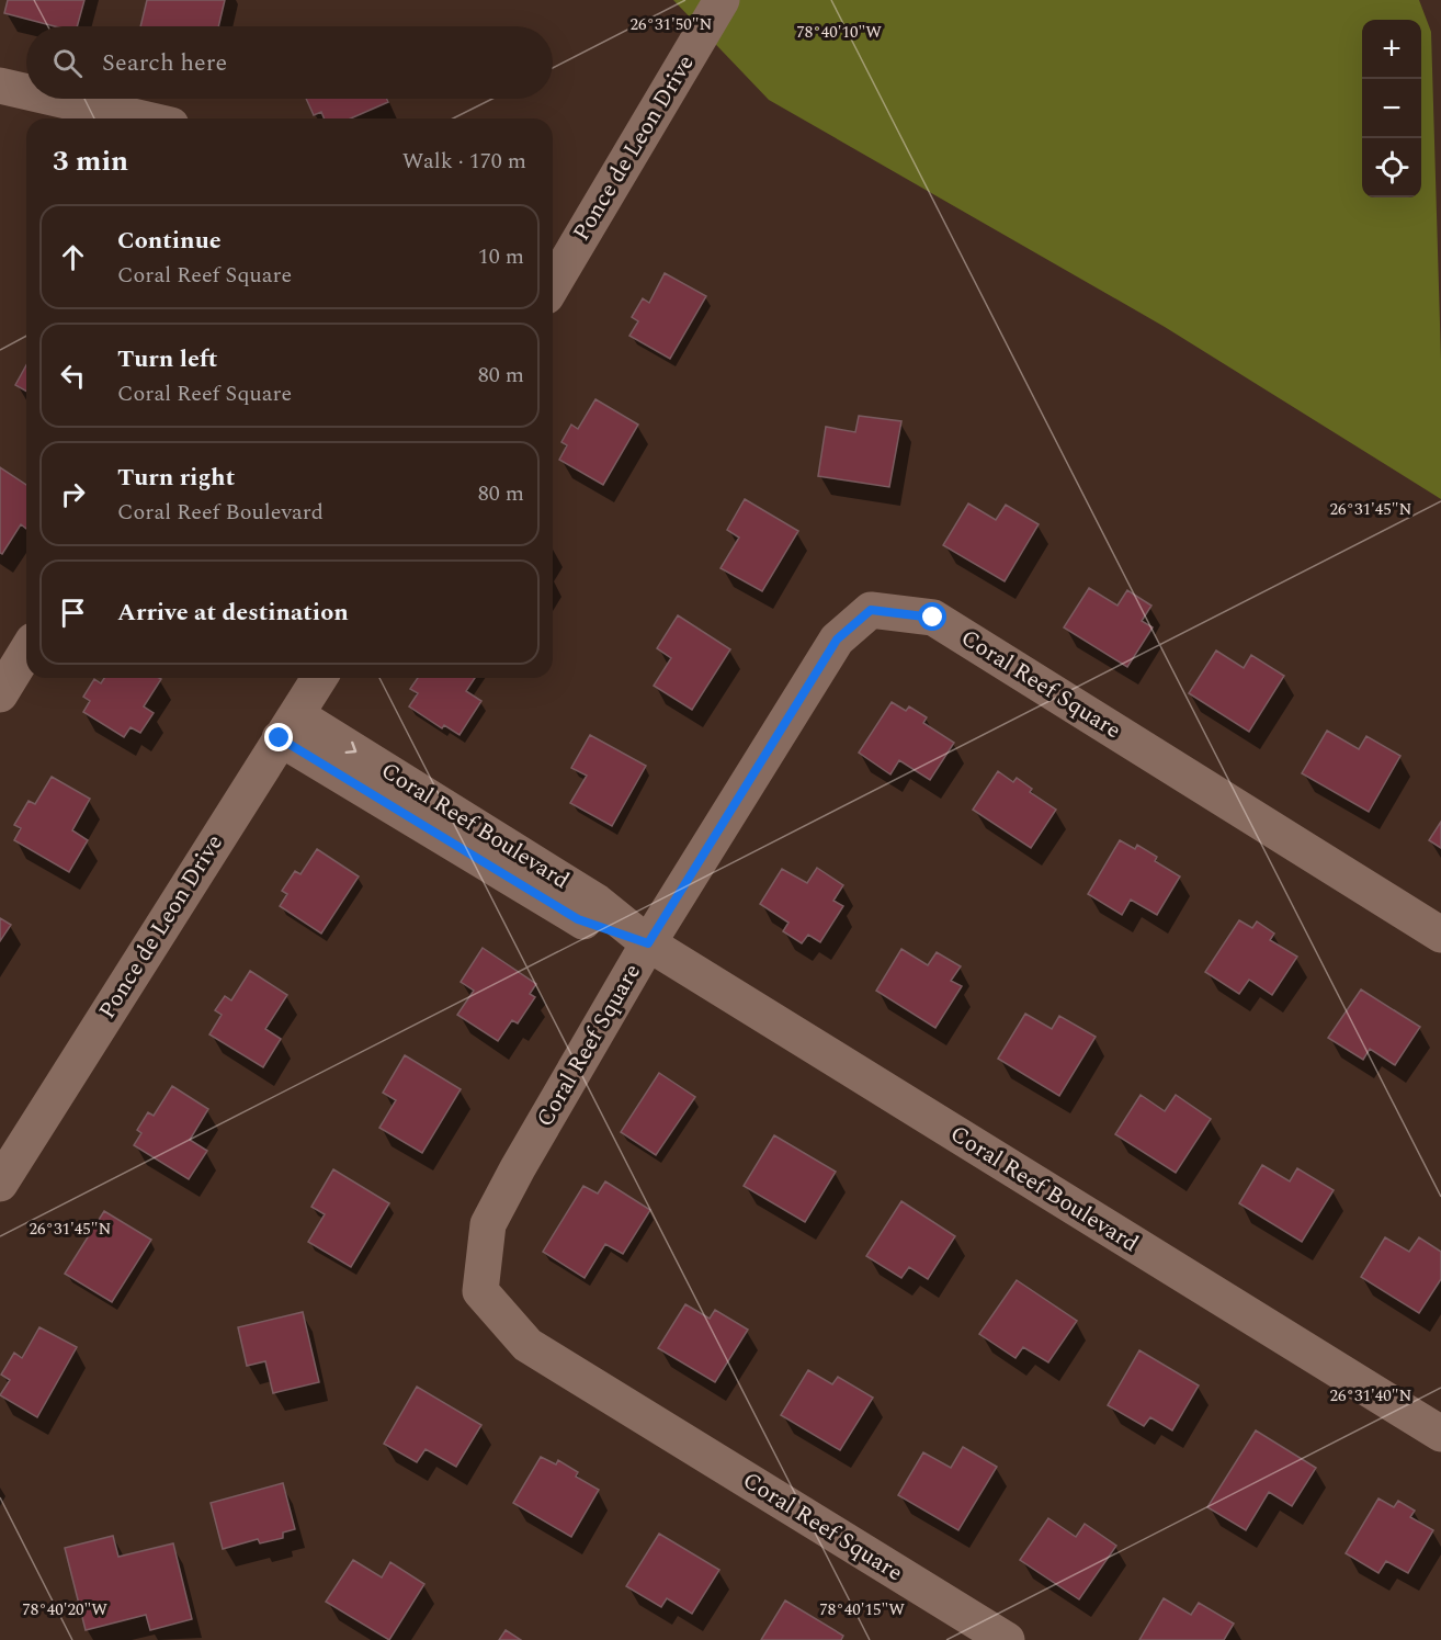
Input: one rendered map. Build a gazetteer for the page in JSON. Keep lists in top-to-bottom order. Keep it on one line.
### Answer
{"streets":{"street":["Ponce de Leon Drive","Coral Reef Square","Coral Reef Boulevard"]},"crossings":[["Ponce de Leon Drive","Coral Reef Boulevard"],["Coral Reef Square","Coral Reef Boulevard"]],"page":{"map_buttons":["+","−"],"search":"Search here","heading":["3 min","Walk · 170 m"],"list":[["Continue","Coral Reef Square","10 m"],["Turn left","Coral Reef Square","80 m"],["Turn right","Coral Reef Boulevard","80 m"],"Arrive at destination"]},"coordinates":["26°31'50\"N","78°40'10\"W","26°31'45\"N","26°31'40\"N","78°40'20\"W","78°40'15\"W"]}
